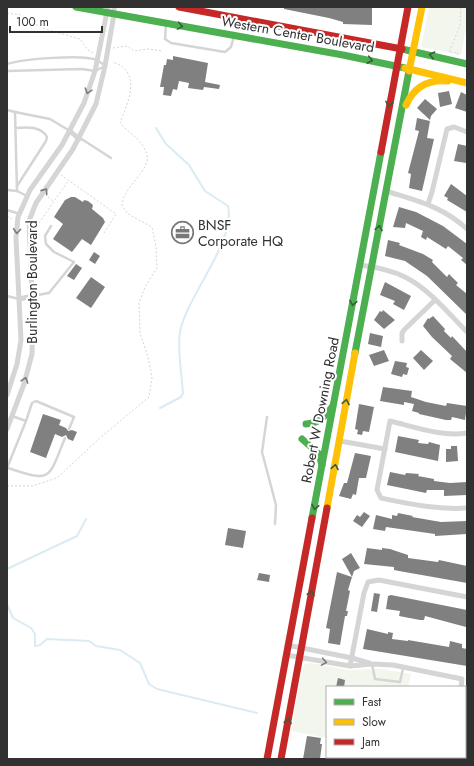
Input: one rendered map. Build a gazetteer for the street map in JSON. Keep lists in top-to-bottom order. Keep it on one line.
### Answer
{"streets":{"main road":["Western Center Boulevard","Robert W Downing Road"],"street":["Burlington Boulevard"]},"crossings":[["Western Center Boulevard","Burlington Boulevard"],["Western Center Boulevard","Robert W Downing Road"]],"places":{"office":["BNSF Corporate HQ"]},"legend":["Fast","Slow","Jam"],"scale_bar":"100 m"}
